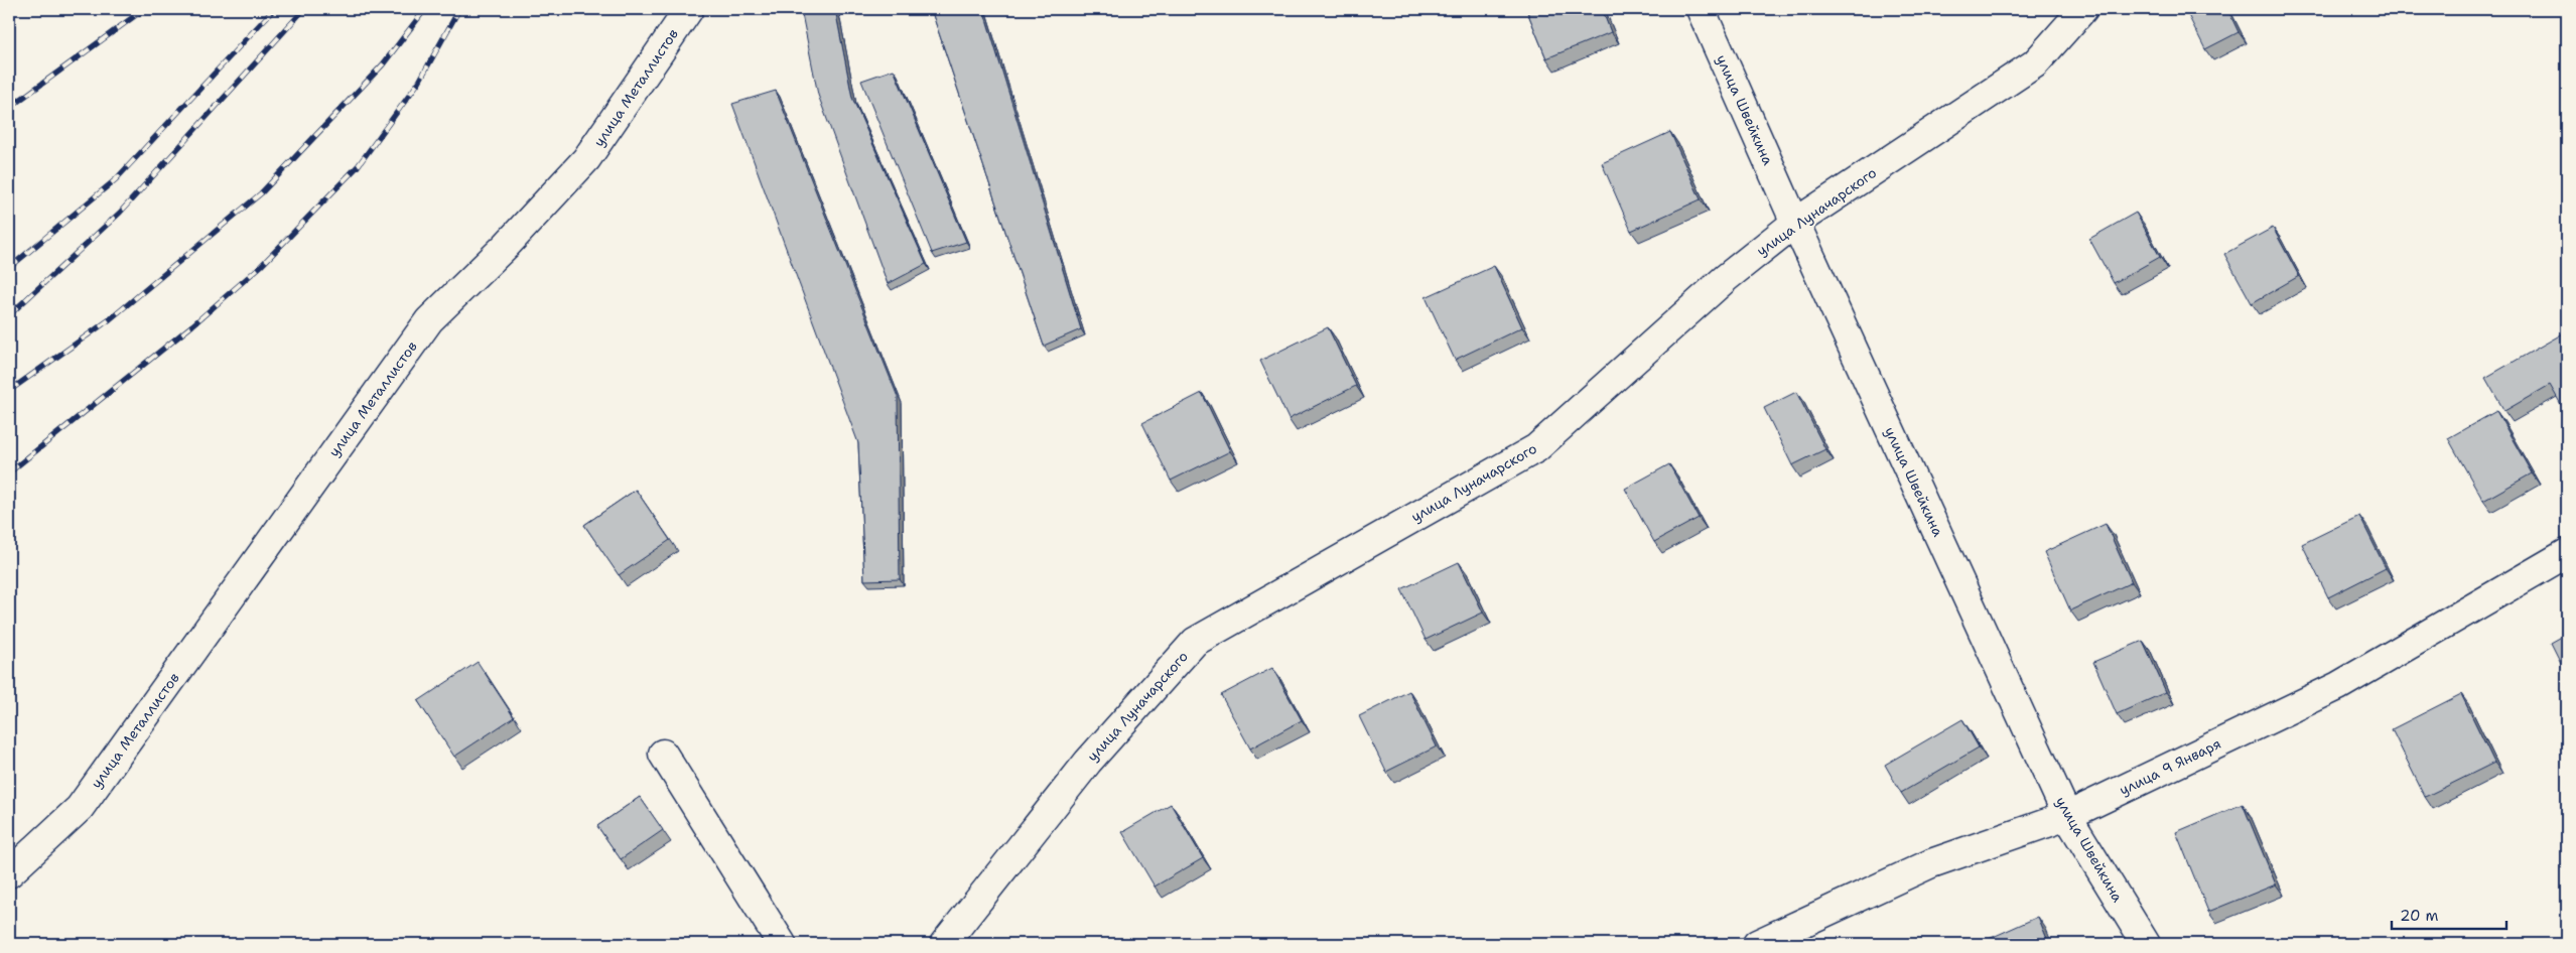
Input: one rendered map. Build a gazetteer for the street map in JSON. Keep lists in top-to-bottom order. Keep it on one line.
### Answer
{"streets":{"street":["улица Металлистов","улица Швейкина","улица Луначарского","улица 9 Января"]},"crossings":[["улица Швейкина","улица Луначарского"],["улица Швейкина","улица 9 Января"]],"scale_bar":"20 m"}
